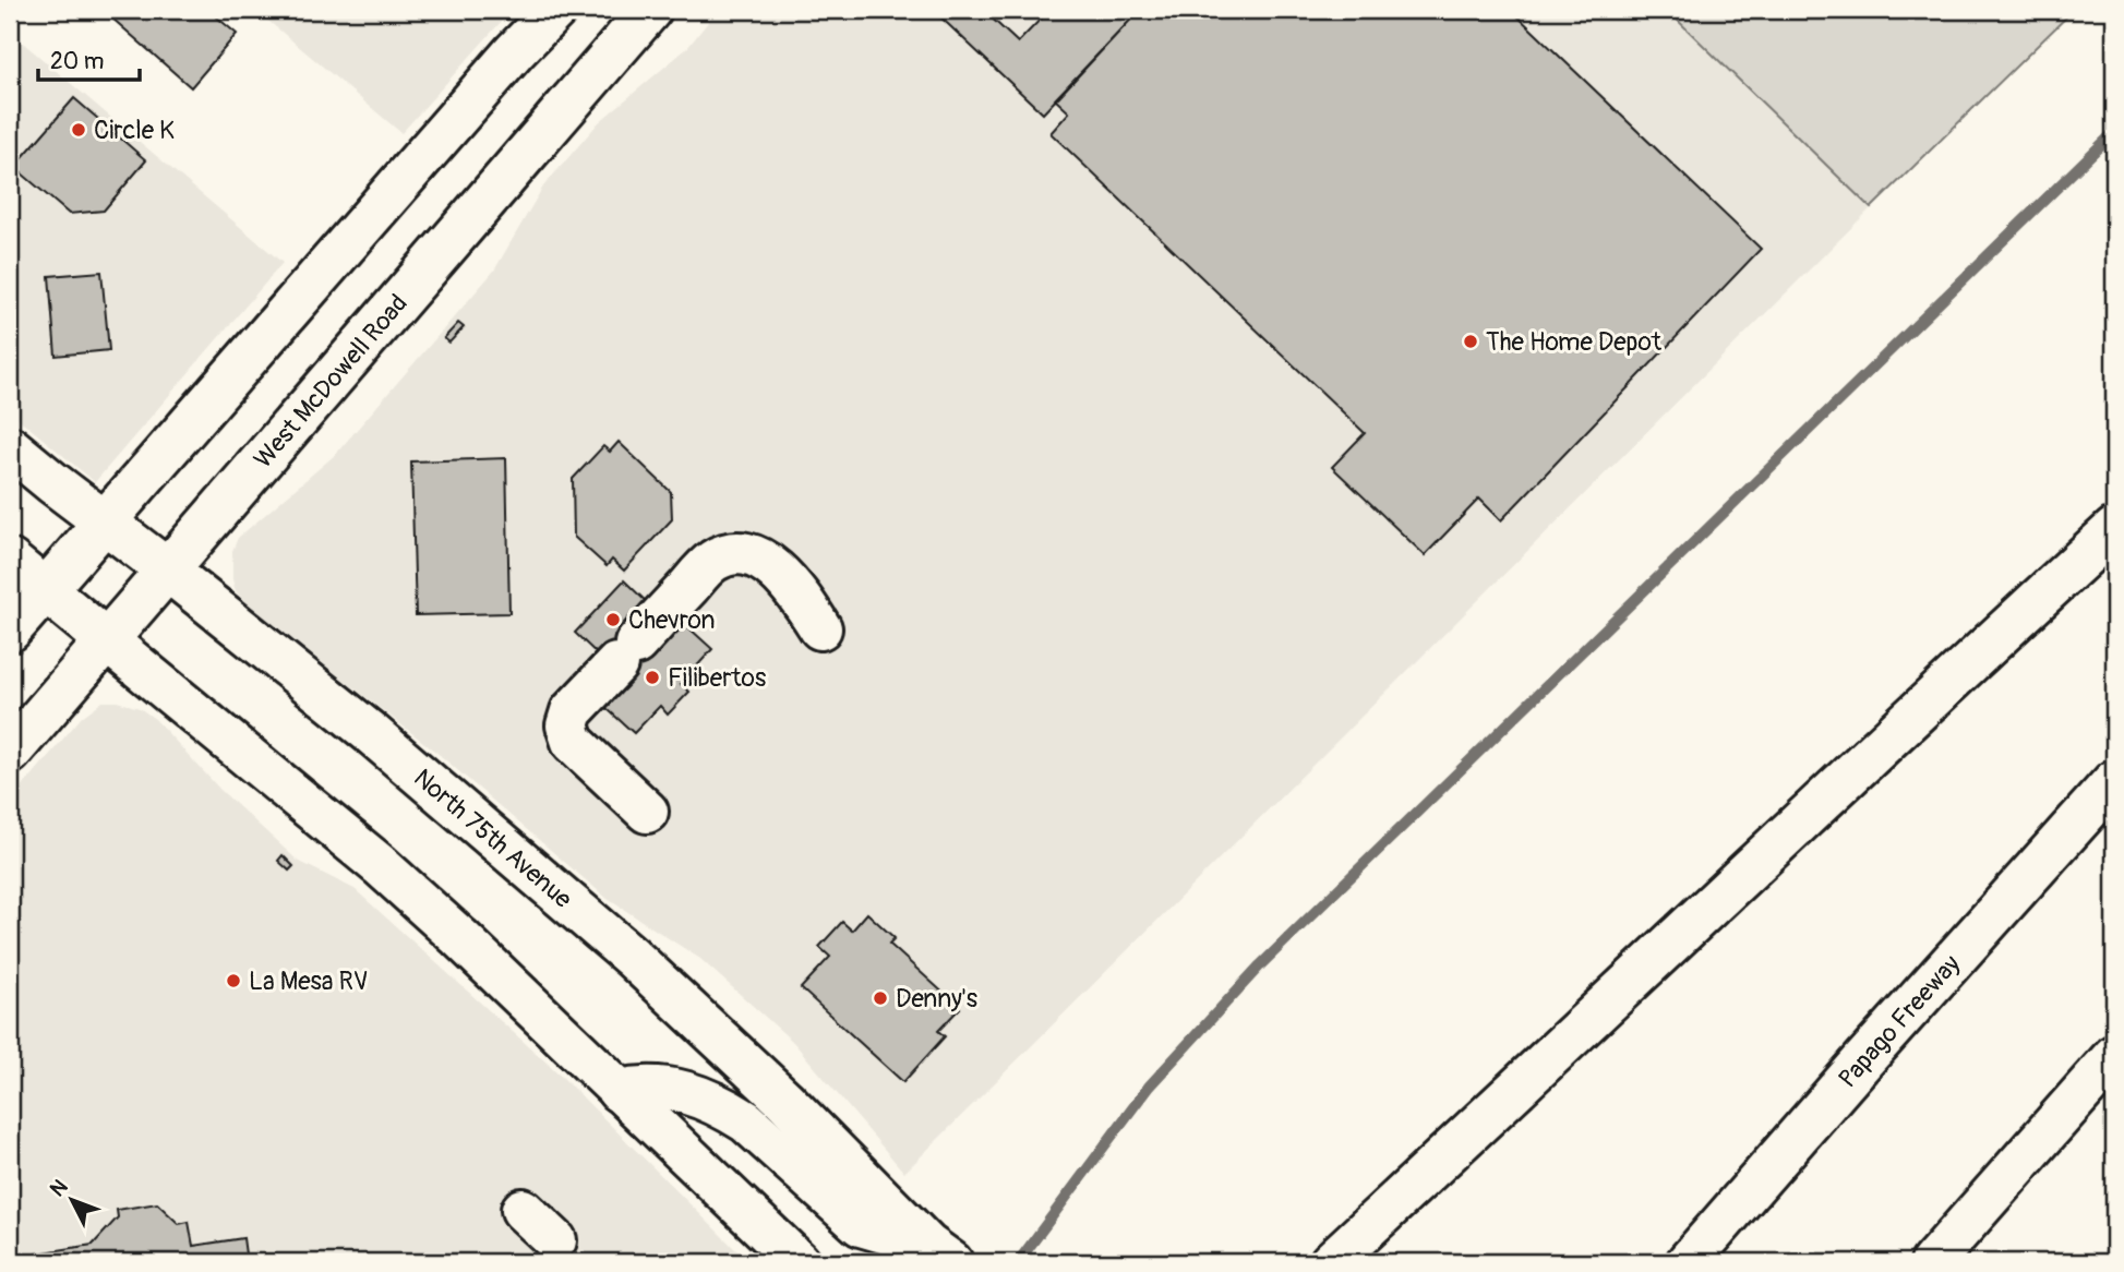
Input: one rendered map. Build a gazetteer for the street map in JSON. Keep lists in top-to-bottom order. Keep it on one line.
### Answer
{"streets":{"main road":["West McDowell Road","North 75th Avenue","Papago Freeway"]},"crossings":[["West McDowell Road","North 75th Avenue"]],"places":["Circle K","The Home Depot","Chevron","Filibertos","La Mesa RV","Denny's"],"scale_bar":"20 m","north":"top left"}
